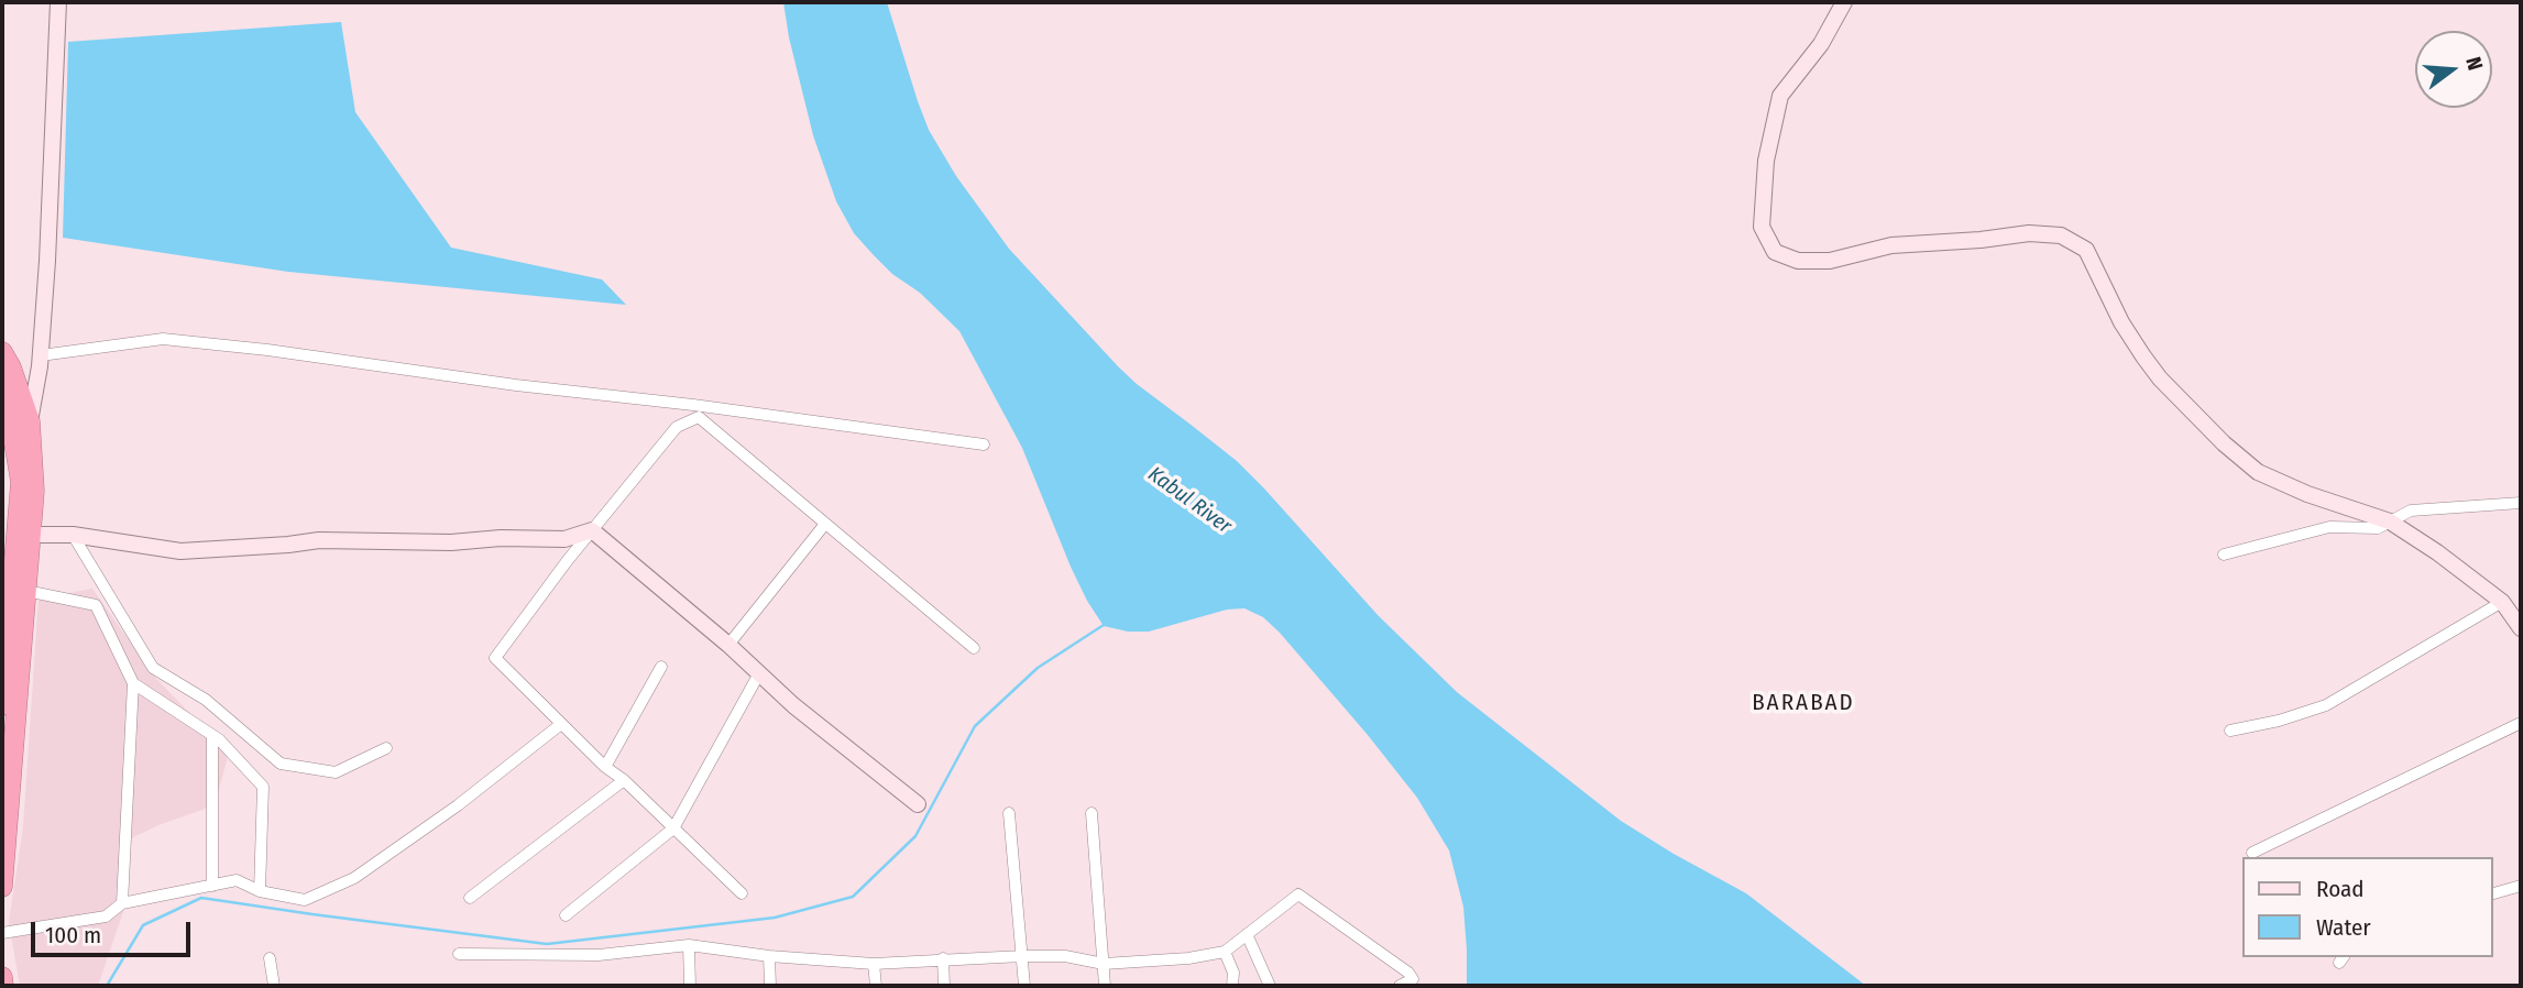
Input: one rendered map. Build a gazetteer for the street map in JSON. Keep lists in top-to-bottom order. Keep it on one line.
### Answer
{"districts":["BARABAD"],"water":["Kabul River"],"legend":["Road","Water"],"scale_bar":"100 m","north":"right"}
